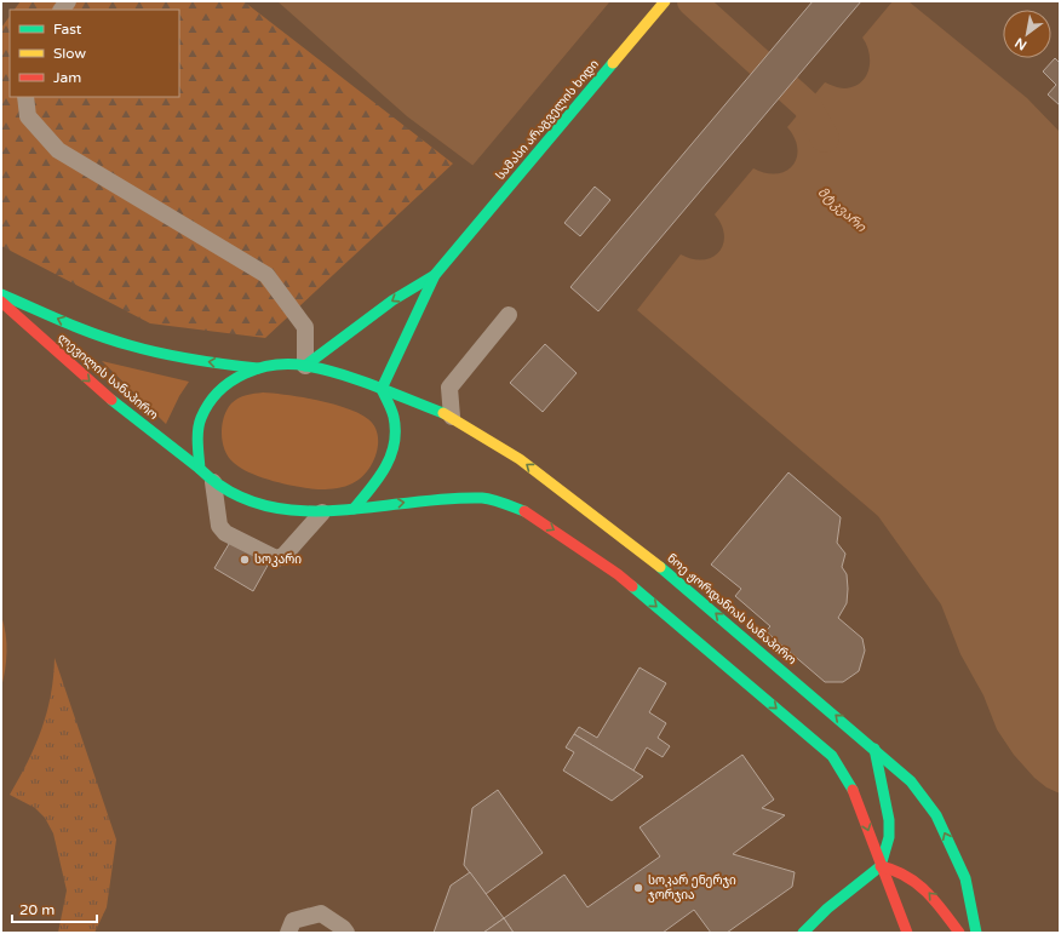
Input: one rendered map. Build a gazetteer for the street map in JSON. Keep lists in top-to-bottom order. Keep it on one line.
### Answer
{"streets":{"main road":["სამასი არაგველის ხიდი","ლევილის სანაპირო","ნოე ჟორდანიას სანაპირო"]},"crossings":[["ლევილის სანაპირო","ნოე ჟორდანიას სანაპირო"]],"water":["მტკვარი"],"places":["სოკარი","სოკარ ენერჯი ჯორჯია"],"legend":["Fast","Slow","Jam"],"scale_bar":"20 m","north":"bottom left"}
